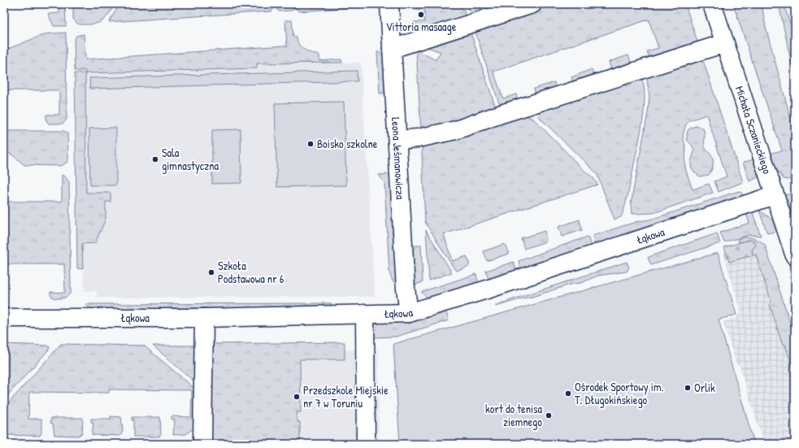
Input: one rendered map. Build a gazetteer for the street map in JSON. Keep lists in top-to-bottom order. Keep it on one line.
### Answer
{"streets":{"street":["Michała Sczanieckiego","Leona Jeśmanowicza","Łąkowa"]},"crossings":[["Michała Sczanieckiego","Łąkowa"],["Leona Jeśmanowicza","Łąkowa"]],"places":["Vittoria masaage","Boisko szkolne","Sala gimnastyczna","Szkoła Podstawowa nr 6","Orlik","Ośrodek Sportowy im. T. Długokińskiego","Przedszkole Miejskie nr 7 w Toruniu","kort do tenisa ziemnego"]}
